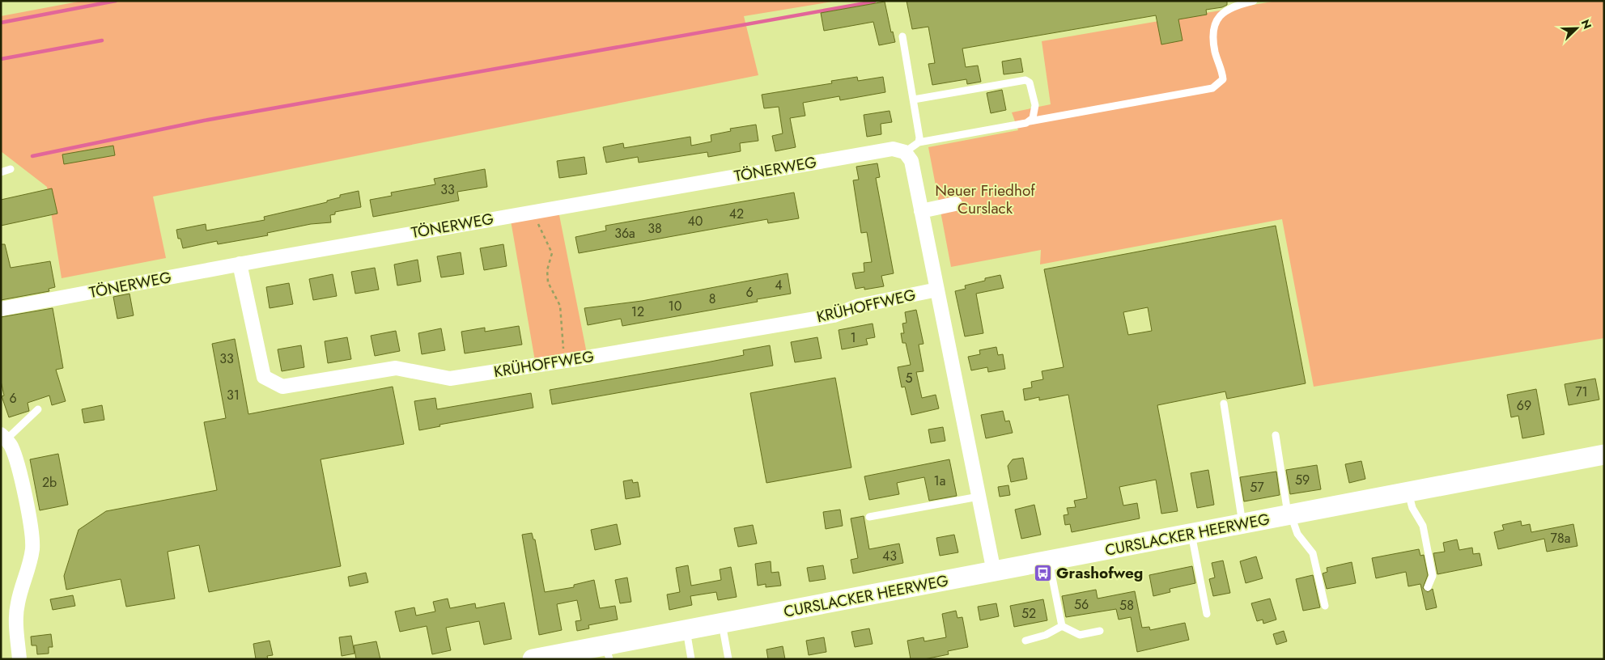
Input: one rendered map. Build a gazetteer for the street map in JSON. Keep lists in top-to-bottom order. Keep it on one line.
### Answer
{"streets":{"main road":["CURSLACKER HEERWEG"],"street":["TÖNERWEG","KRÜHOFFWEG"]},"crossings":[["TÖNERWEG","KRÜHOFFWEG"]],"parks":["Neuer Friedhof Curslack"],"places":{"bus stop":["Grashofweg"]},"house_numbers":["33","42","40","38","36a","4","6","8","10","12","1","33","5","71","31","6","69","59","1a","2b","57","78a","43","56","58","52"],"north":"top right"}
